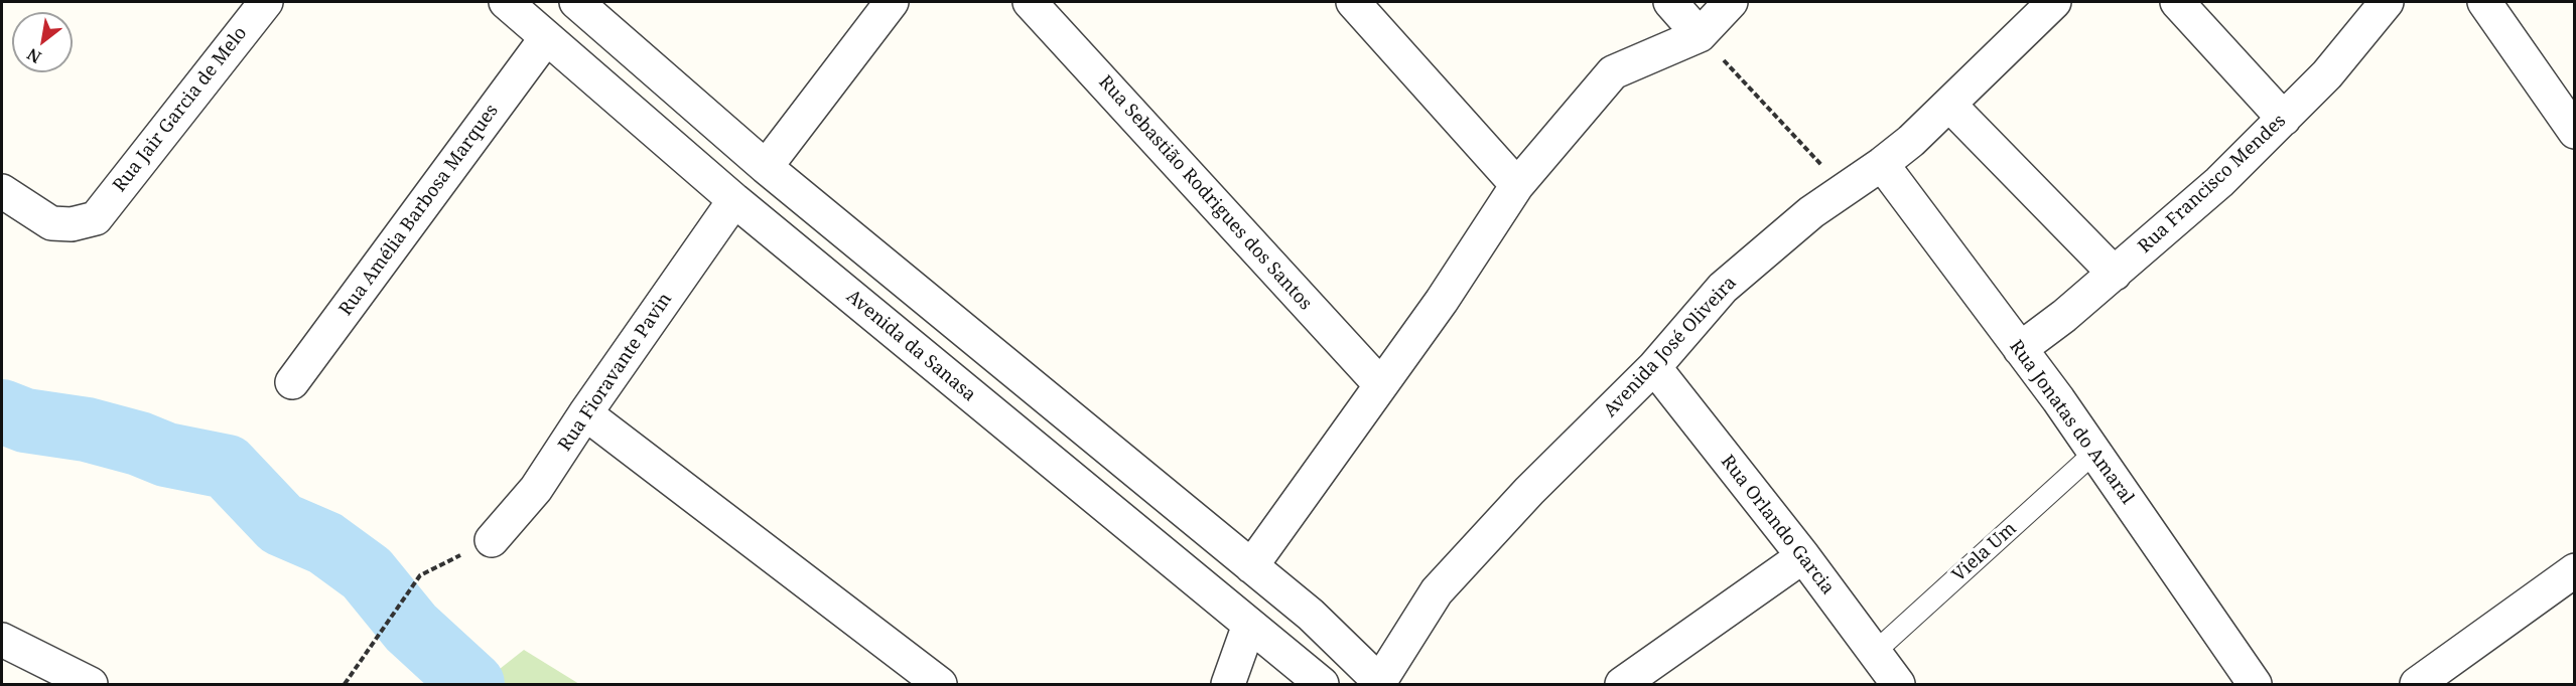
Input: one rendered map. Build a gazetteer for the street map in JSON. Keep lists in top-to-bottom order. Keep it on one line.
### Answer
{"streets":{"street":["Rua Jair Garcia de Melo","Rua Francisco Mendes","Rua Sebastião Rodrigues dos Santos","Rua Amélia Barbosa Marques","Avenida da Sanasa","Avenida José Oliveira","Rua Fioravante Pavin","Rua Jonatas do Amaral","Rua Orlando Garcia"],"lane":["Viela Um"]},"crossings":[["Rua Francisco Mendes","Rua Jonatas do Amaral"],["Rua Amélia Barbosa Marques","Avenida da Sanasa"],["Avenida da Sanasa","Rua Fioravante Pavin"],["Avenida José Oliveira","Rua Jonatas do Amaral"],["Avenida José Oliveira","Rua Orlando Garcia"],["Rua Jonatas do Amaral","Viela Um"],["Rua Orlando Garcia","Viela Um"]],"north":"bottom left"}
